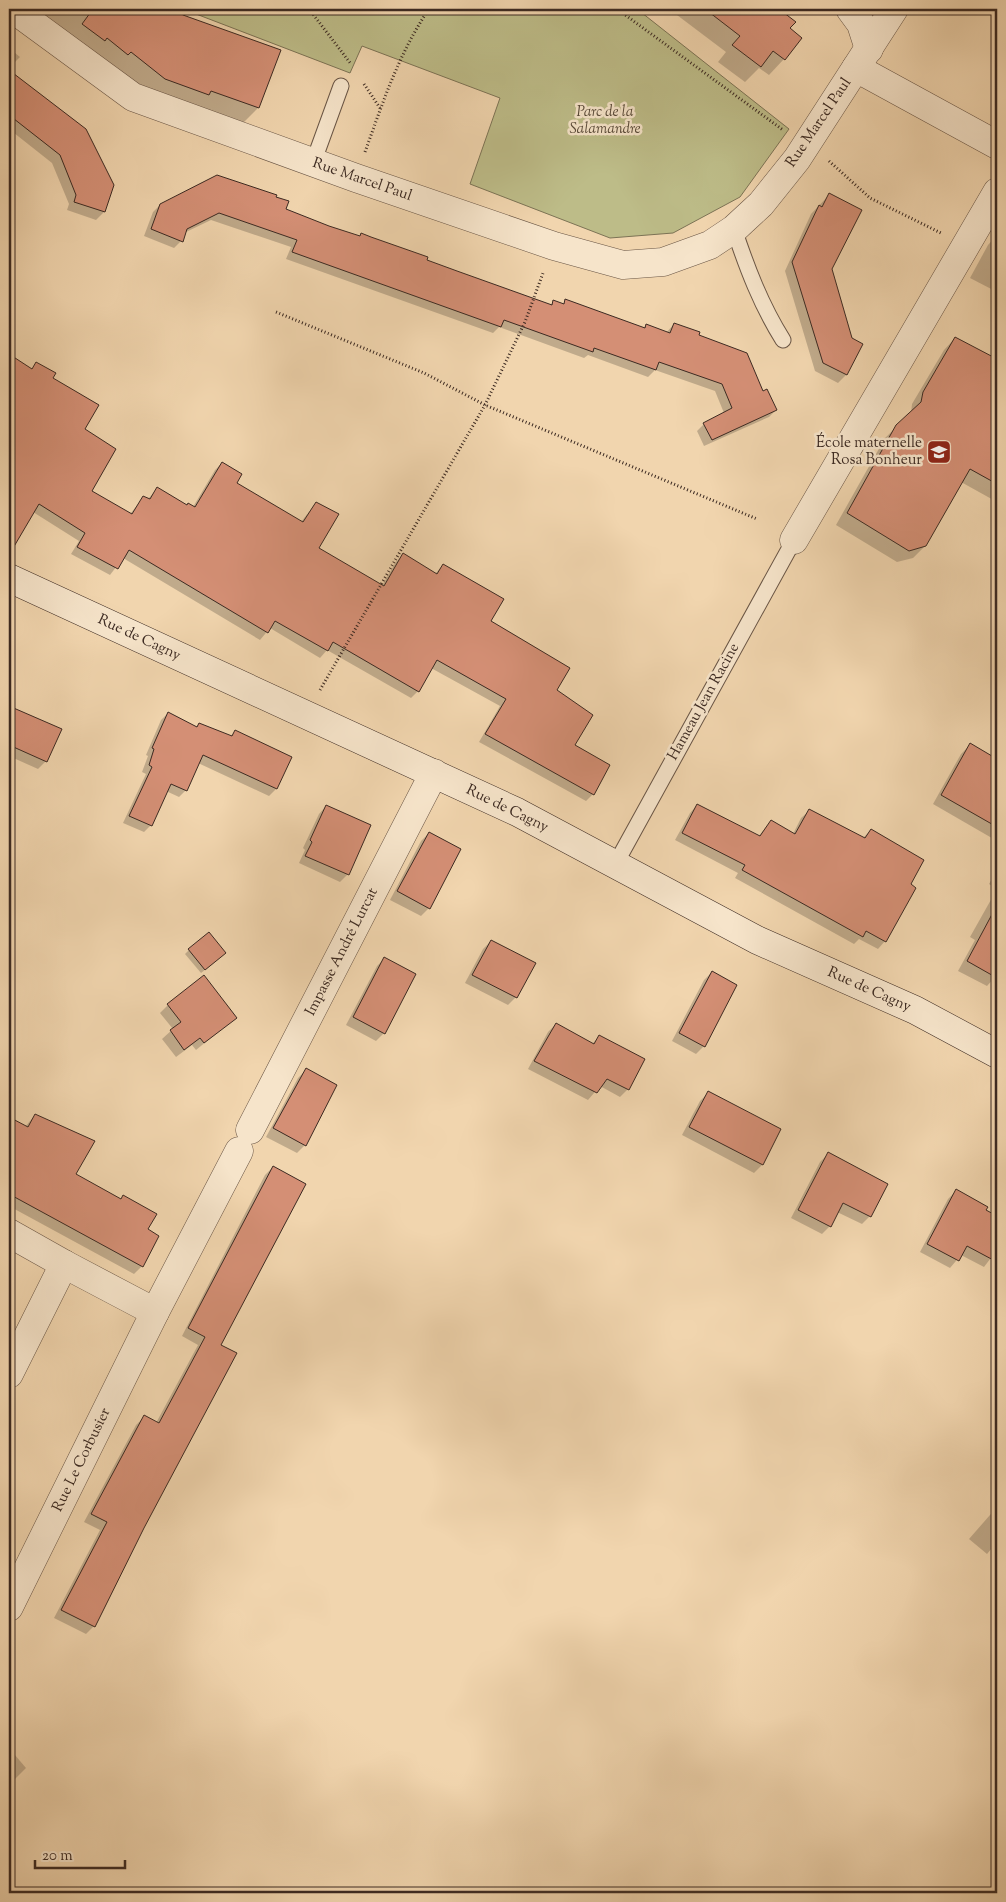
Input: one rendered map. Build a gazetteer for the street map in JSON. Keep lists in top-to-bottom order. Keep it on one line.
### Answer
{"streets":{"street":["Rue Marcel Paul","Rue de Cagny","Impasse André Lurcat","Rue Le Corbusier"],"lane":["Hameau Jean Racine"]},"crossings":[["Rue de Cagny","Hameau Jean Racine"],["Rue de Cagny","Impasse André Lurcat"],["Impasse André Lurcat","Rue Le Corbusier"]],"parks":["Parc de la Salamandre"],"places":{"school or university":["École maternelle Rosa Bonheur"]},"scale_bar":"20 m"}
